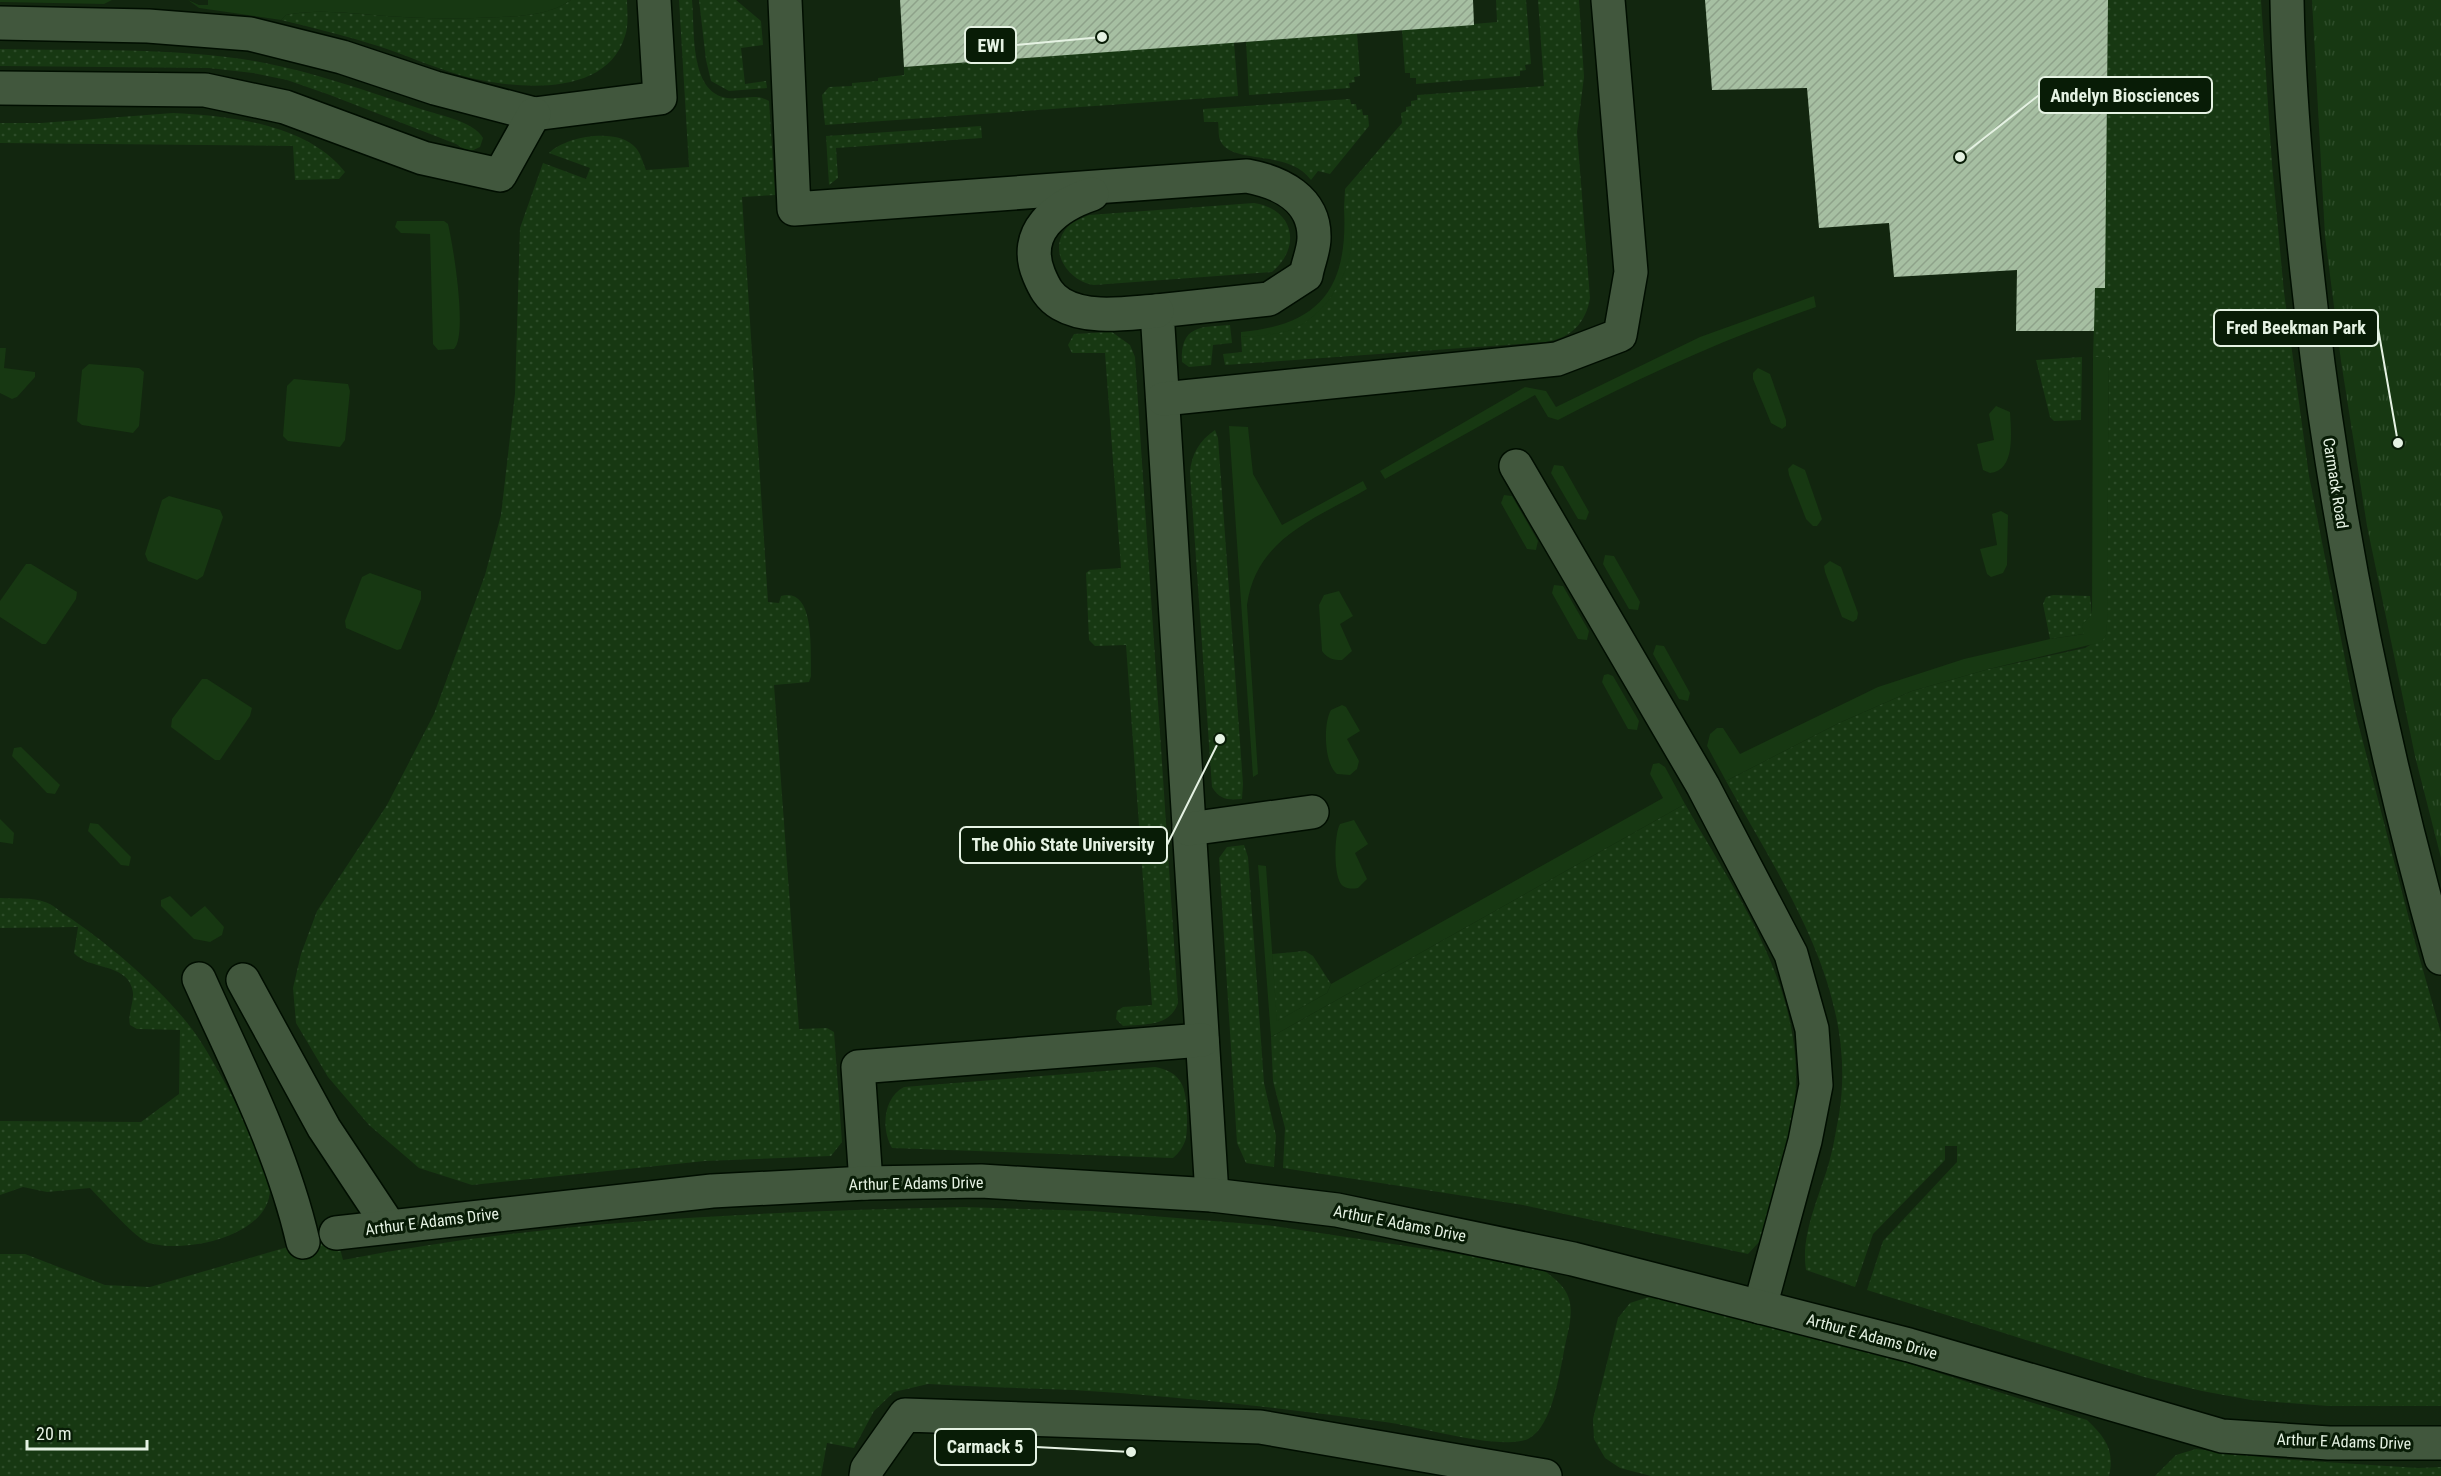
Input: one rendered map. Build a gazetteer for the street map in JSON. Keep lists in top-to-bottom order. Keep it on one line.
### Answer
{"streets":{"street":["Carmack Road","Arthur E Adams Drive"]},"places":["EWI","Andelyn Biosciences","Fred Beekman Park","The Ohio State University","Carmack 5"],"scale_bar":"20 m"}
